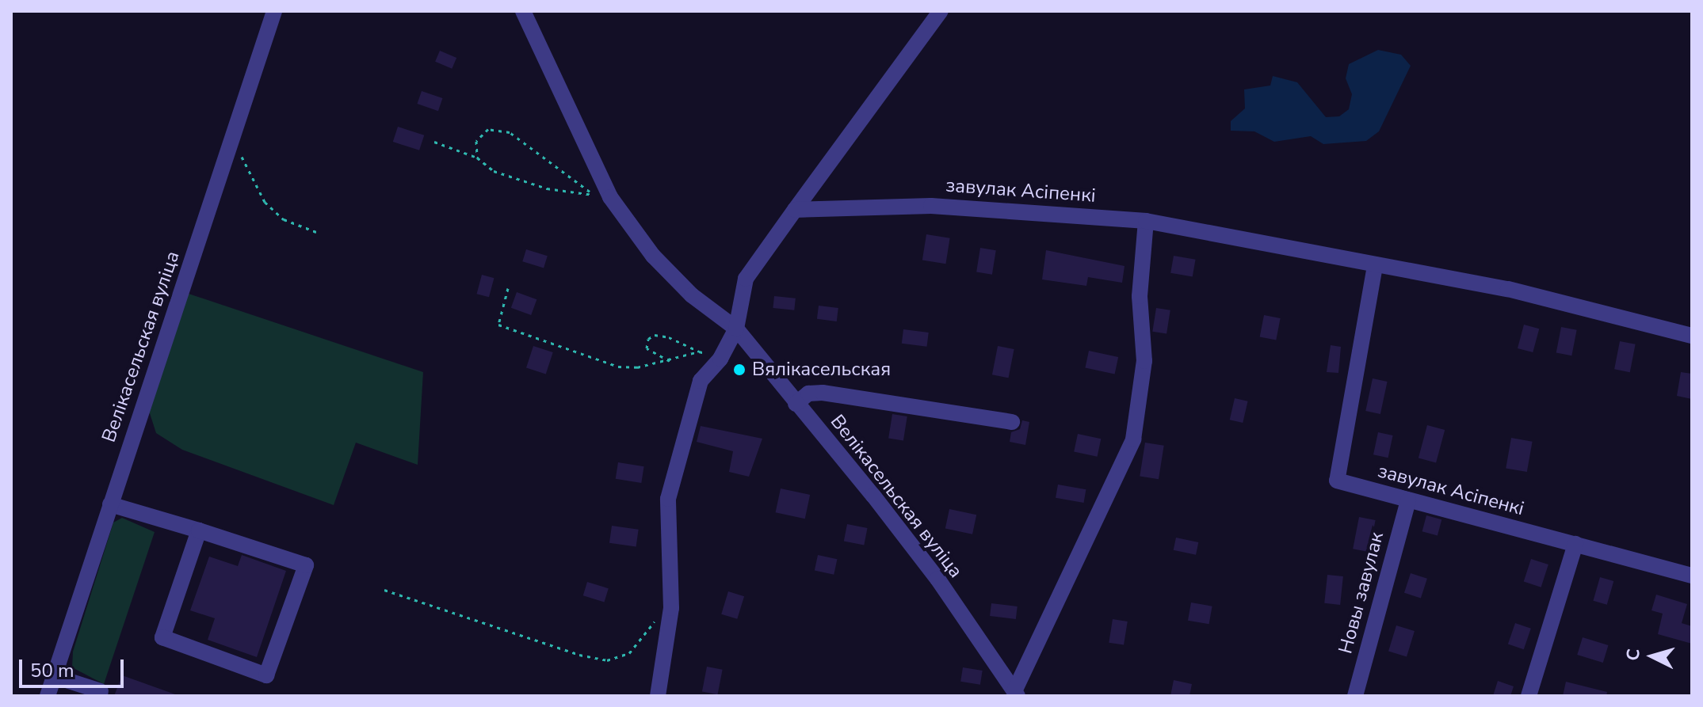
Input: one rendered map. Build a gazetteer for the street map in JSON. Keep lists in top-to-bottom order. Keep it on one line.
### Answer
{"streets":{"street":["завулак Асіпенкі","Велікасельская вуліца","Новы завулак"]},"crossings":[["завулак Асіпенкі","Новы завулак"]],"places":["Вялікасельская"],"scale_bar":"50 m","north":"left"}
